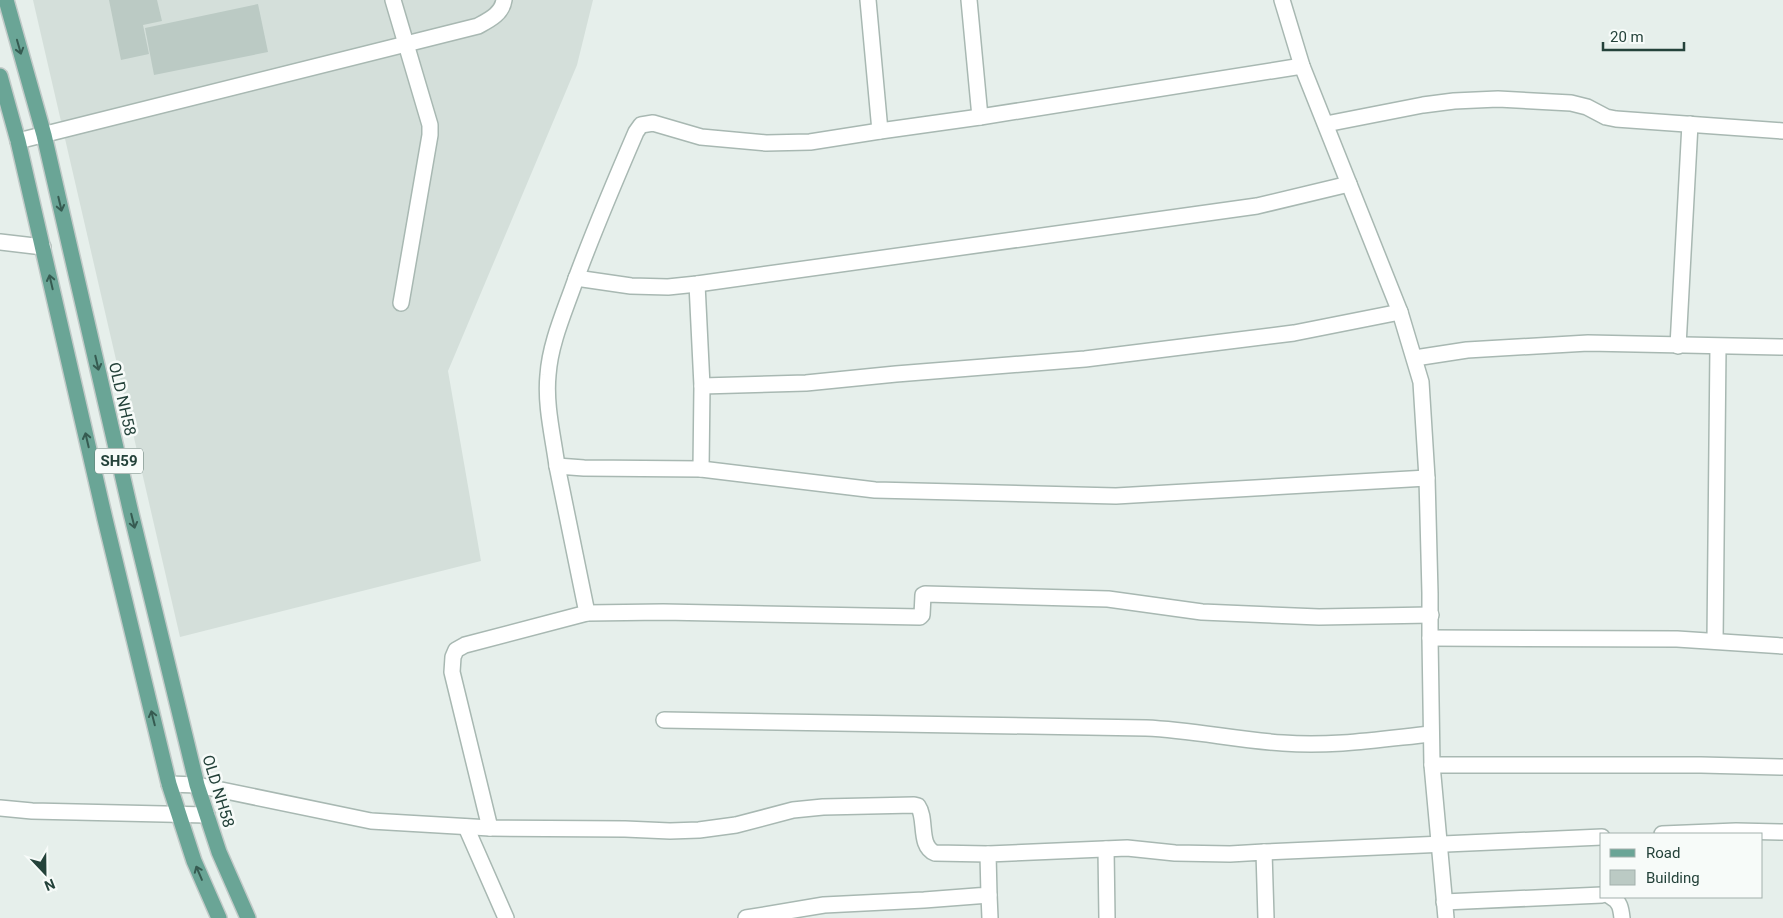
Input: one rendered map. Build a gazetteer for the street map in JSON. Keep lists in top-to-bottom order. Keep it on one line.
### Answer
{"streets":{"main road":["OLD NH58","SH59"]},"legend":["Road","Building"],"scale_bar":"20 m","north":"bottom"}
